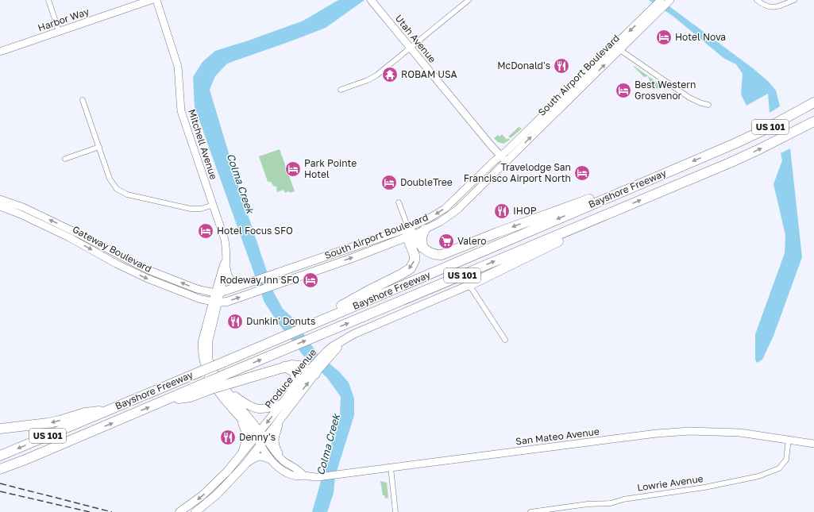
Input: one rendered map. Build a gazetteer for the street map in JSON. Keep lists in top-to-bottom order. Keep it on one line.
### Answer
{"streets":{"highway":["US 101","Bayshore Freeway"],"main road":["South Airport Boulevard","Produce Avenue"],"street":["Harbor Way","Utah Avenue","Mitchell Avenue","Gateway Boulevard","San Mateo Avenue","Lowrie Avenue"]},"crossings":[["Utah Avenue","South Airport Boulevard"],["South Airport Boulevard","Mitchell Avenue"],["South Airport Boulevard","Gateway Boulevard"],["US 101","Bayshore Freeway"],["Mitchell Avenue","Gateway Boulevard"],["Produce Avenue","San Mateo Avenue"],["San Mateo Avenue","Lowrie Avenue"]],"water":["Colma Creek"],"places":{"hotel":["Hotel Nova","Best Western Grosvenor","Park Pointe Hotel","Travelodge San Francisco Airport North","DoubleTree","Hotel Focus SFO","Rodeway Inn SFO"],"restaurant":["McDonald's","IHOP","Dunkin' Donuts","Denny's"],"temple":["ROBAM USA"],"supermarket":["Valero"]}}
